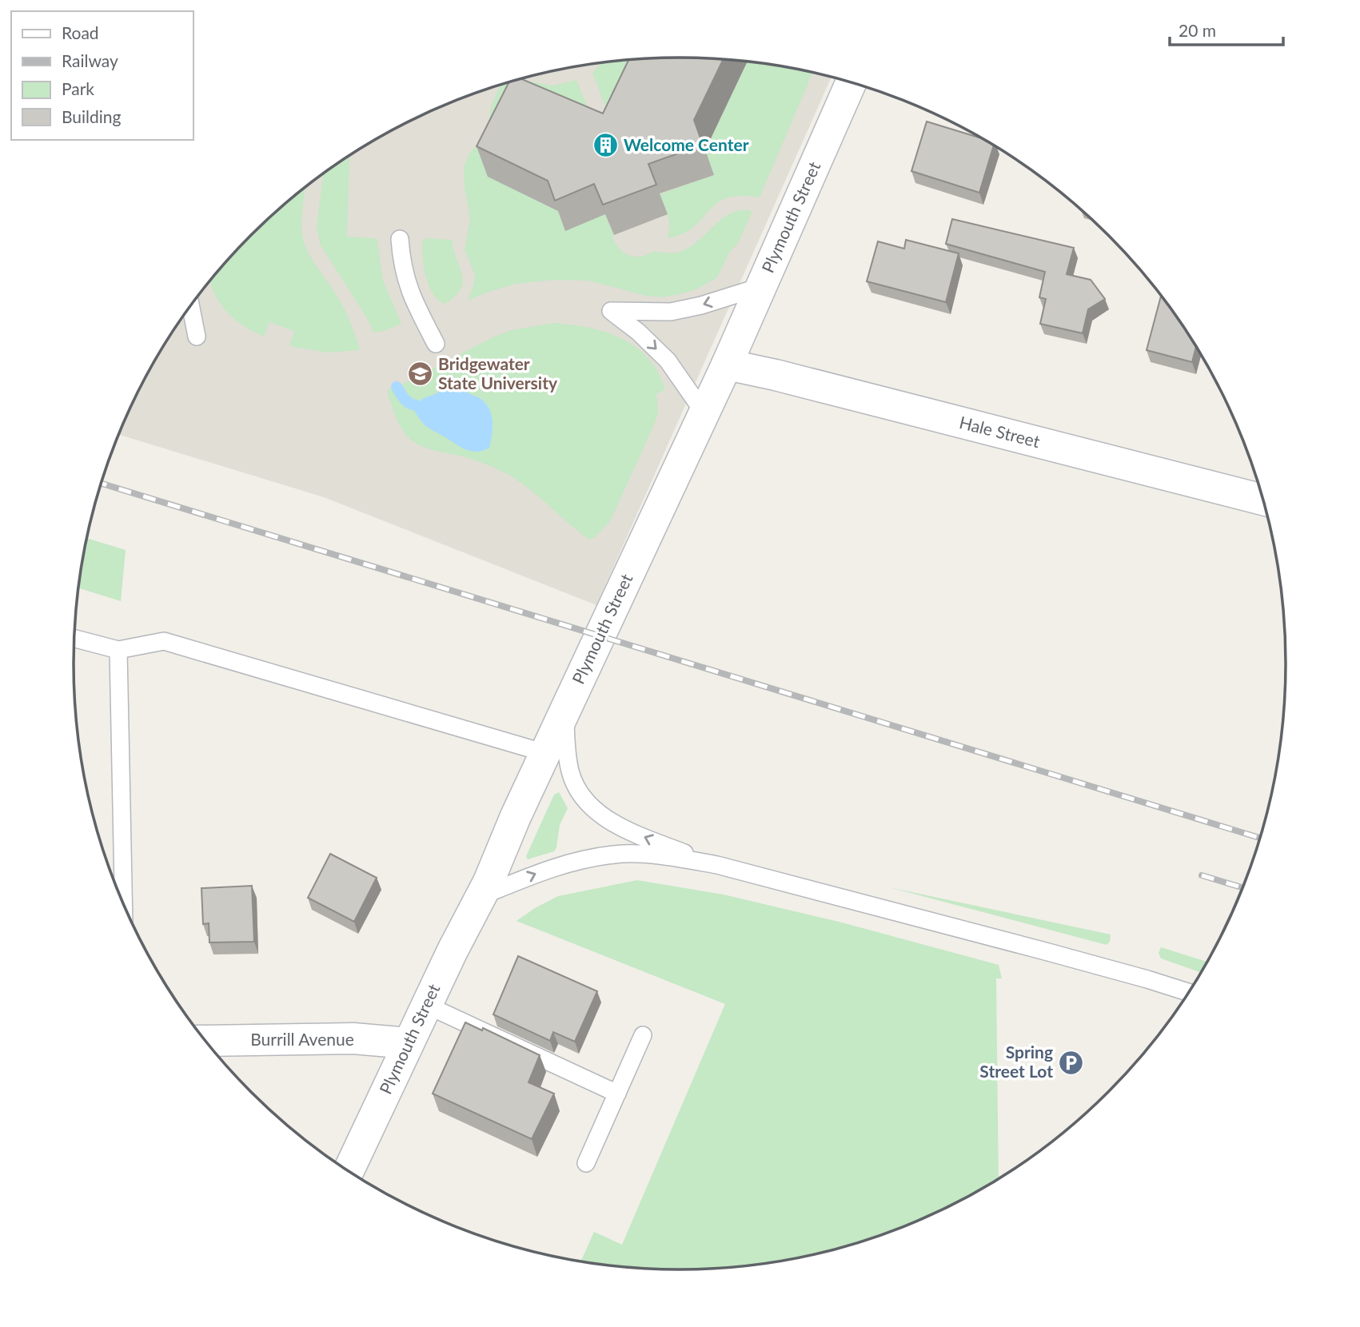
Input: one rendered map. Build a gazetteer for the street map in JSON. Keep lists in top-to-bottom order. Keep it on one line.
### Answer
{"streets":{"main road":["Plymouth Street","Hale Street","Burrill Avenue"]},"crossings":[["Plymouth Street","Hale Street"],["Plymouth Street","Burrill Avenue"]],"places":{"building":["Welcome Center"],"school or university":["Bridgewater State University"],"parking":["Spring Street Lot"]},"legend":["Road","Railway","Park","Building"],"scale_bar":"20 m"}
